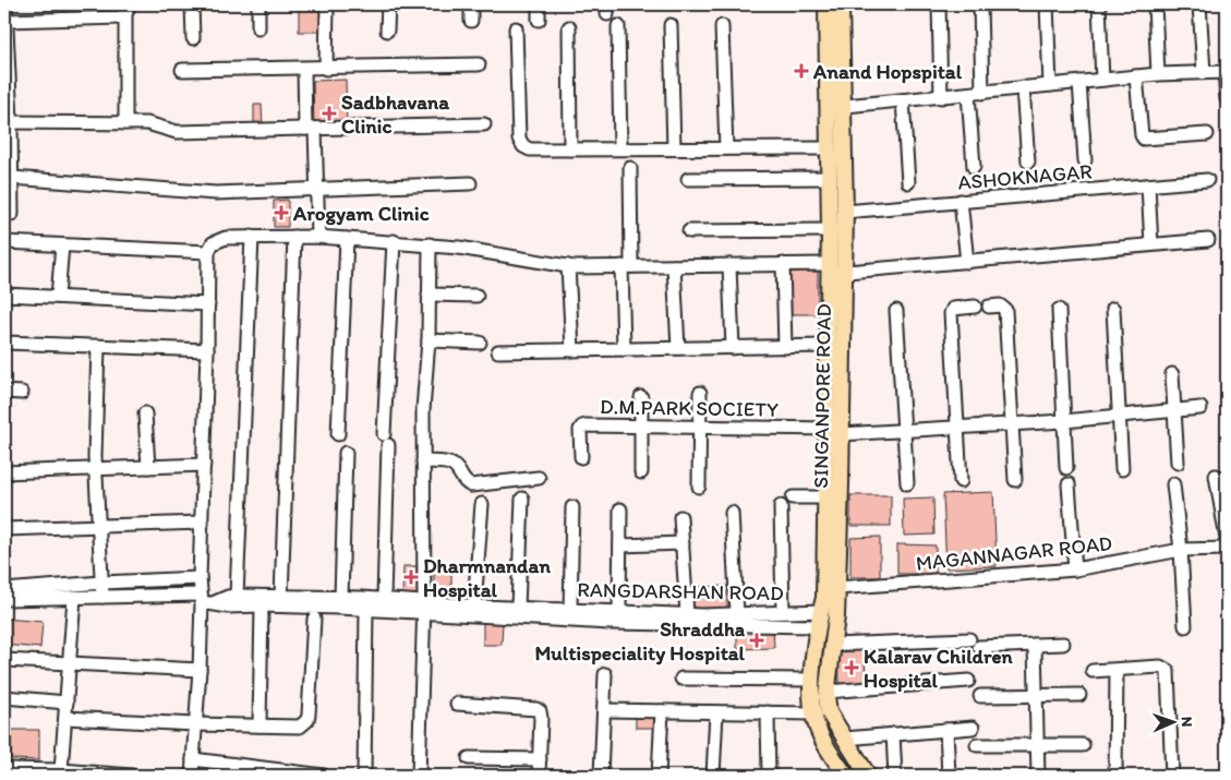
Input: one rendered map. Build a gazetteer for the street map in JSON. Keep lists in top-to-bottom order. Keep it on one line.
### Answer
{"streets":{"main road":["SINGANPORE ROAD"],"street":["ASHOKNAGAR","D.M.PARK SOCIETY","MAGANNAGAR ROAD","RANGDARSHAN ROAD"]},"crossings":[["ASHOKNAGAR","SINGANPORE ROAD"],["SINGANPORE ROAD","D.M.PARK SOCIETY"],["SINGANPORE ROAD","MAGANNAGAR ROAD"],["SINGANPORE ROAD","RANGDARSHAN ROAD"]],"places":{"health":["Anand Hopspital","Sadbhavana Clinic","Arogyam Clinic","Dharmnandan Hospital","Shraddha Multispeciality Hospital","Kalarav Children Hospital"]},"north":"right"}
